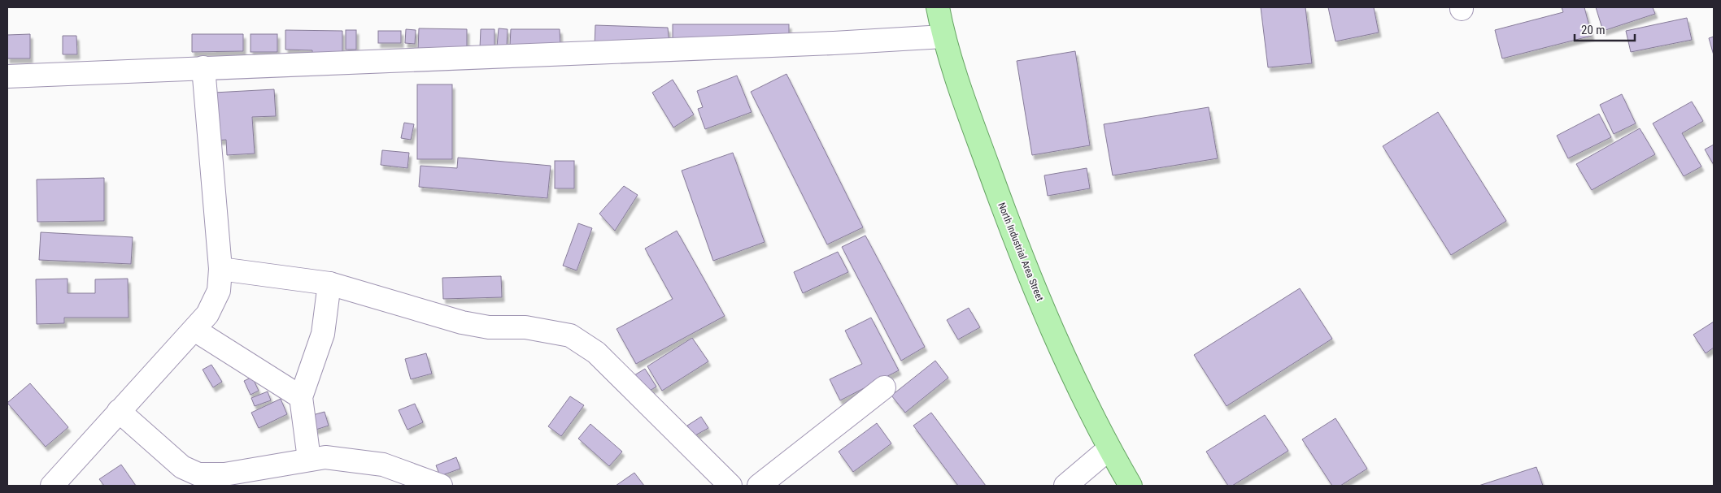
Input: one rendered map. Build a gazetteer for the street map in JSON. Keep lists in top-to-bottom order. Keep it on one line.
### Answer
{"streets":{"main road":["North Industrial Area Street"]},"scale_bar":"20 m"}
